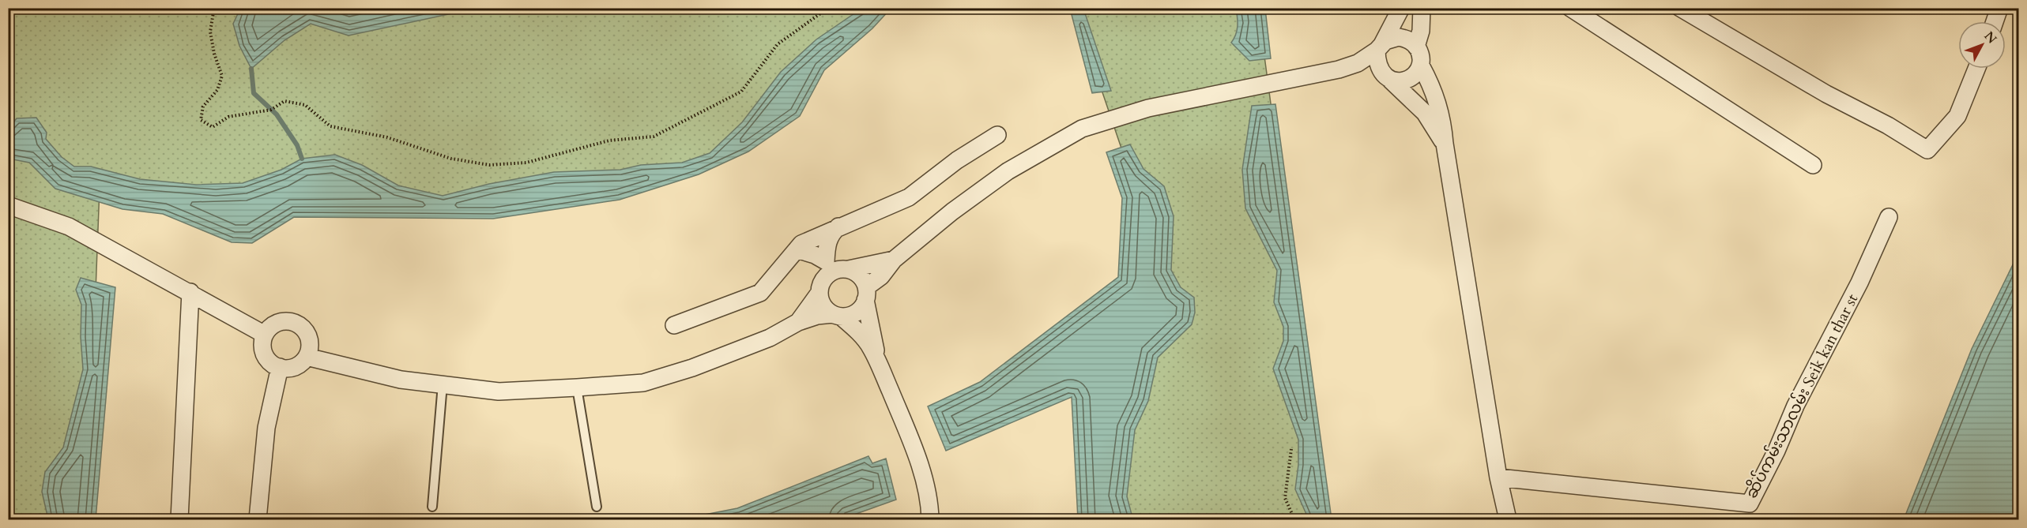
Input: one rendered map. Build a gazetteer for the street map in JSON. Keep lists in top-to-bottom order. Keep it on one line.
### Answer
{"streets":{"street":["ဆိပ်ကမ်းသာလမ်း Seik kan thar st"]},"north":"top right"}
